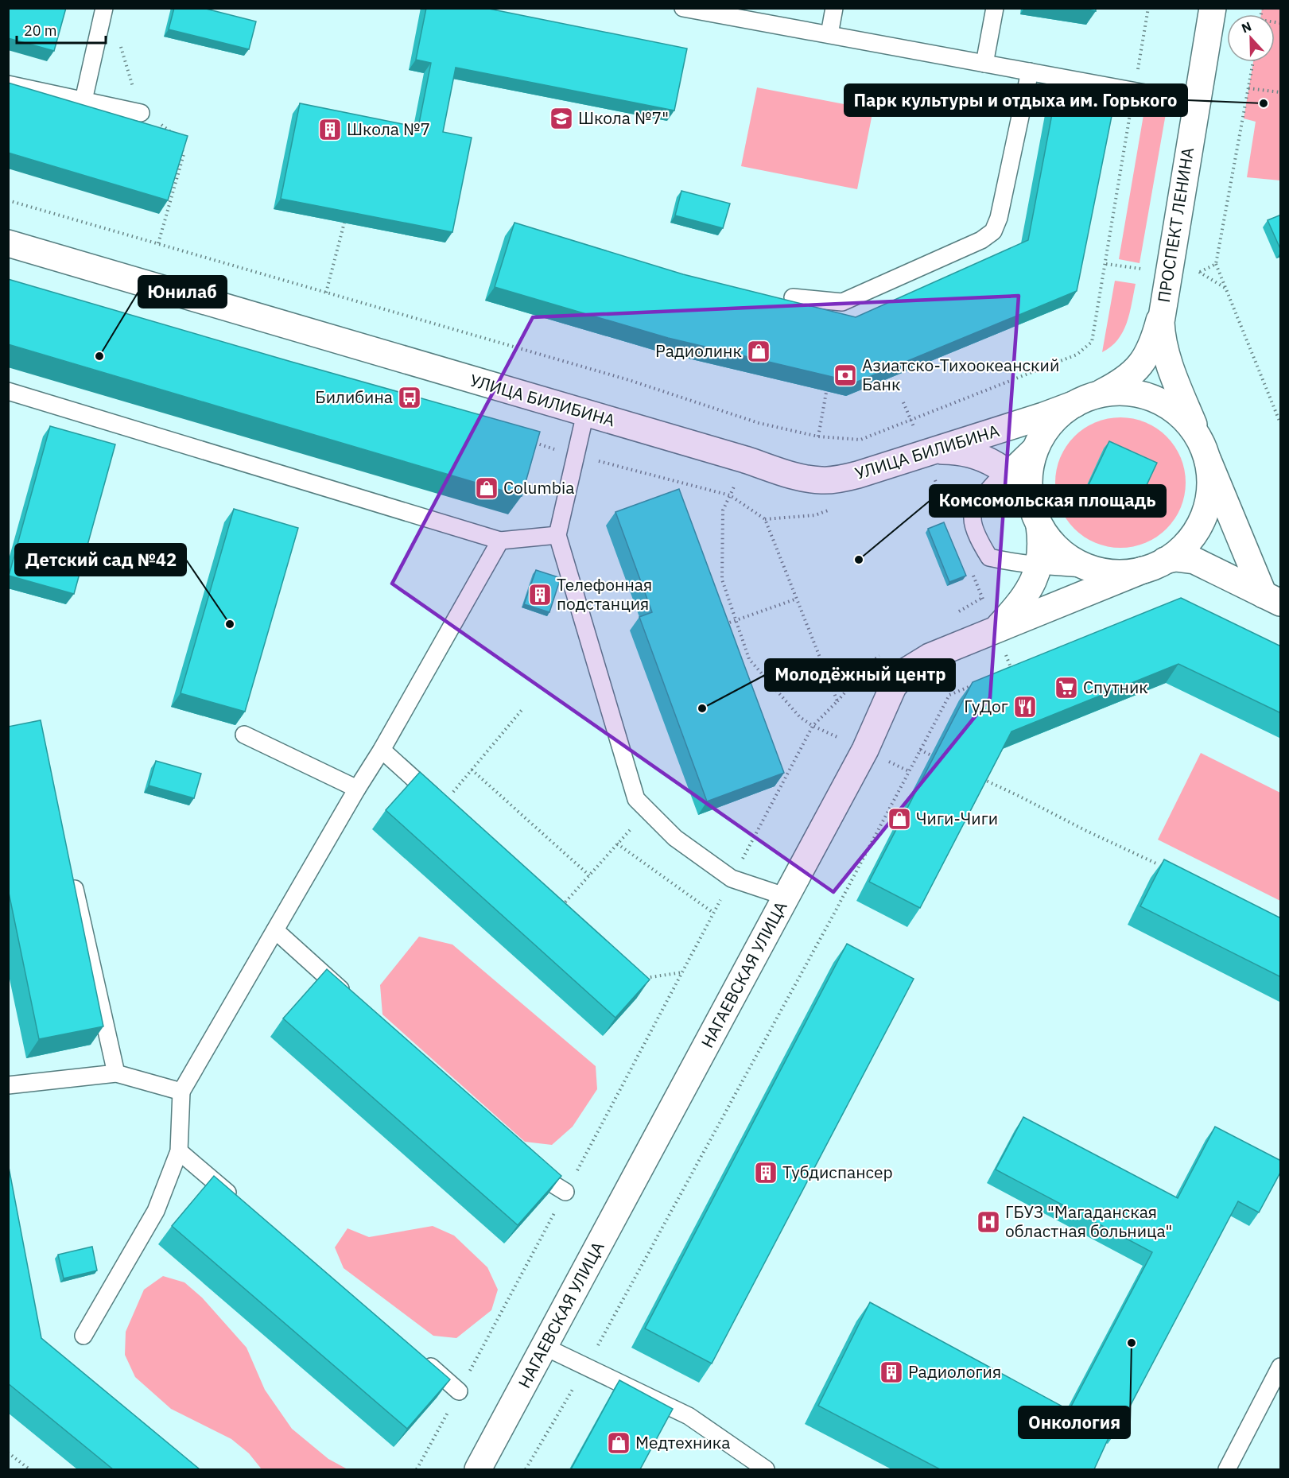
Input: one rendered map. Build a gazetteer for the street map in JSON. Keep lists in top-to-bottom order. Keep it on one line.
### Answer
{"streets":{"main road":["ПРОСПЕКТ ЛЕНИНА","УЛИЦА БИЛИБИНА","НАГАЕВСКАЯ УЛИЦА"]},"crossings":[["УЛИЦА БИЛИБИНА","НАГАЕВСКАЯ УЛИЦА"]],"places":{"other":["Парк культуры и отдыха им. Горького","Юнилаб","Комсомольская площадь","Детский сад №42","Молодёжный центр","Онкология"],"school or university":["Школа №7\""],"building":["Школа №7","Телефонная подстанция","Тубдиспансер","Радиология"],"shop":["Радиолинк","Columbia","Чиги-Чиги","Медтехника"],"bank":["Азиатско-Тихоокеанский Банк"],"bus stop":["Билибина"],"supermarket":["Спутник"],"restaurant":["ГуДог"],"hospital":["ГБУЗ \"Магаданская областная больница\""]},"scale_bar":"20 m","north":"top"}
